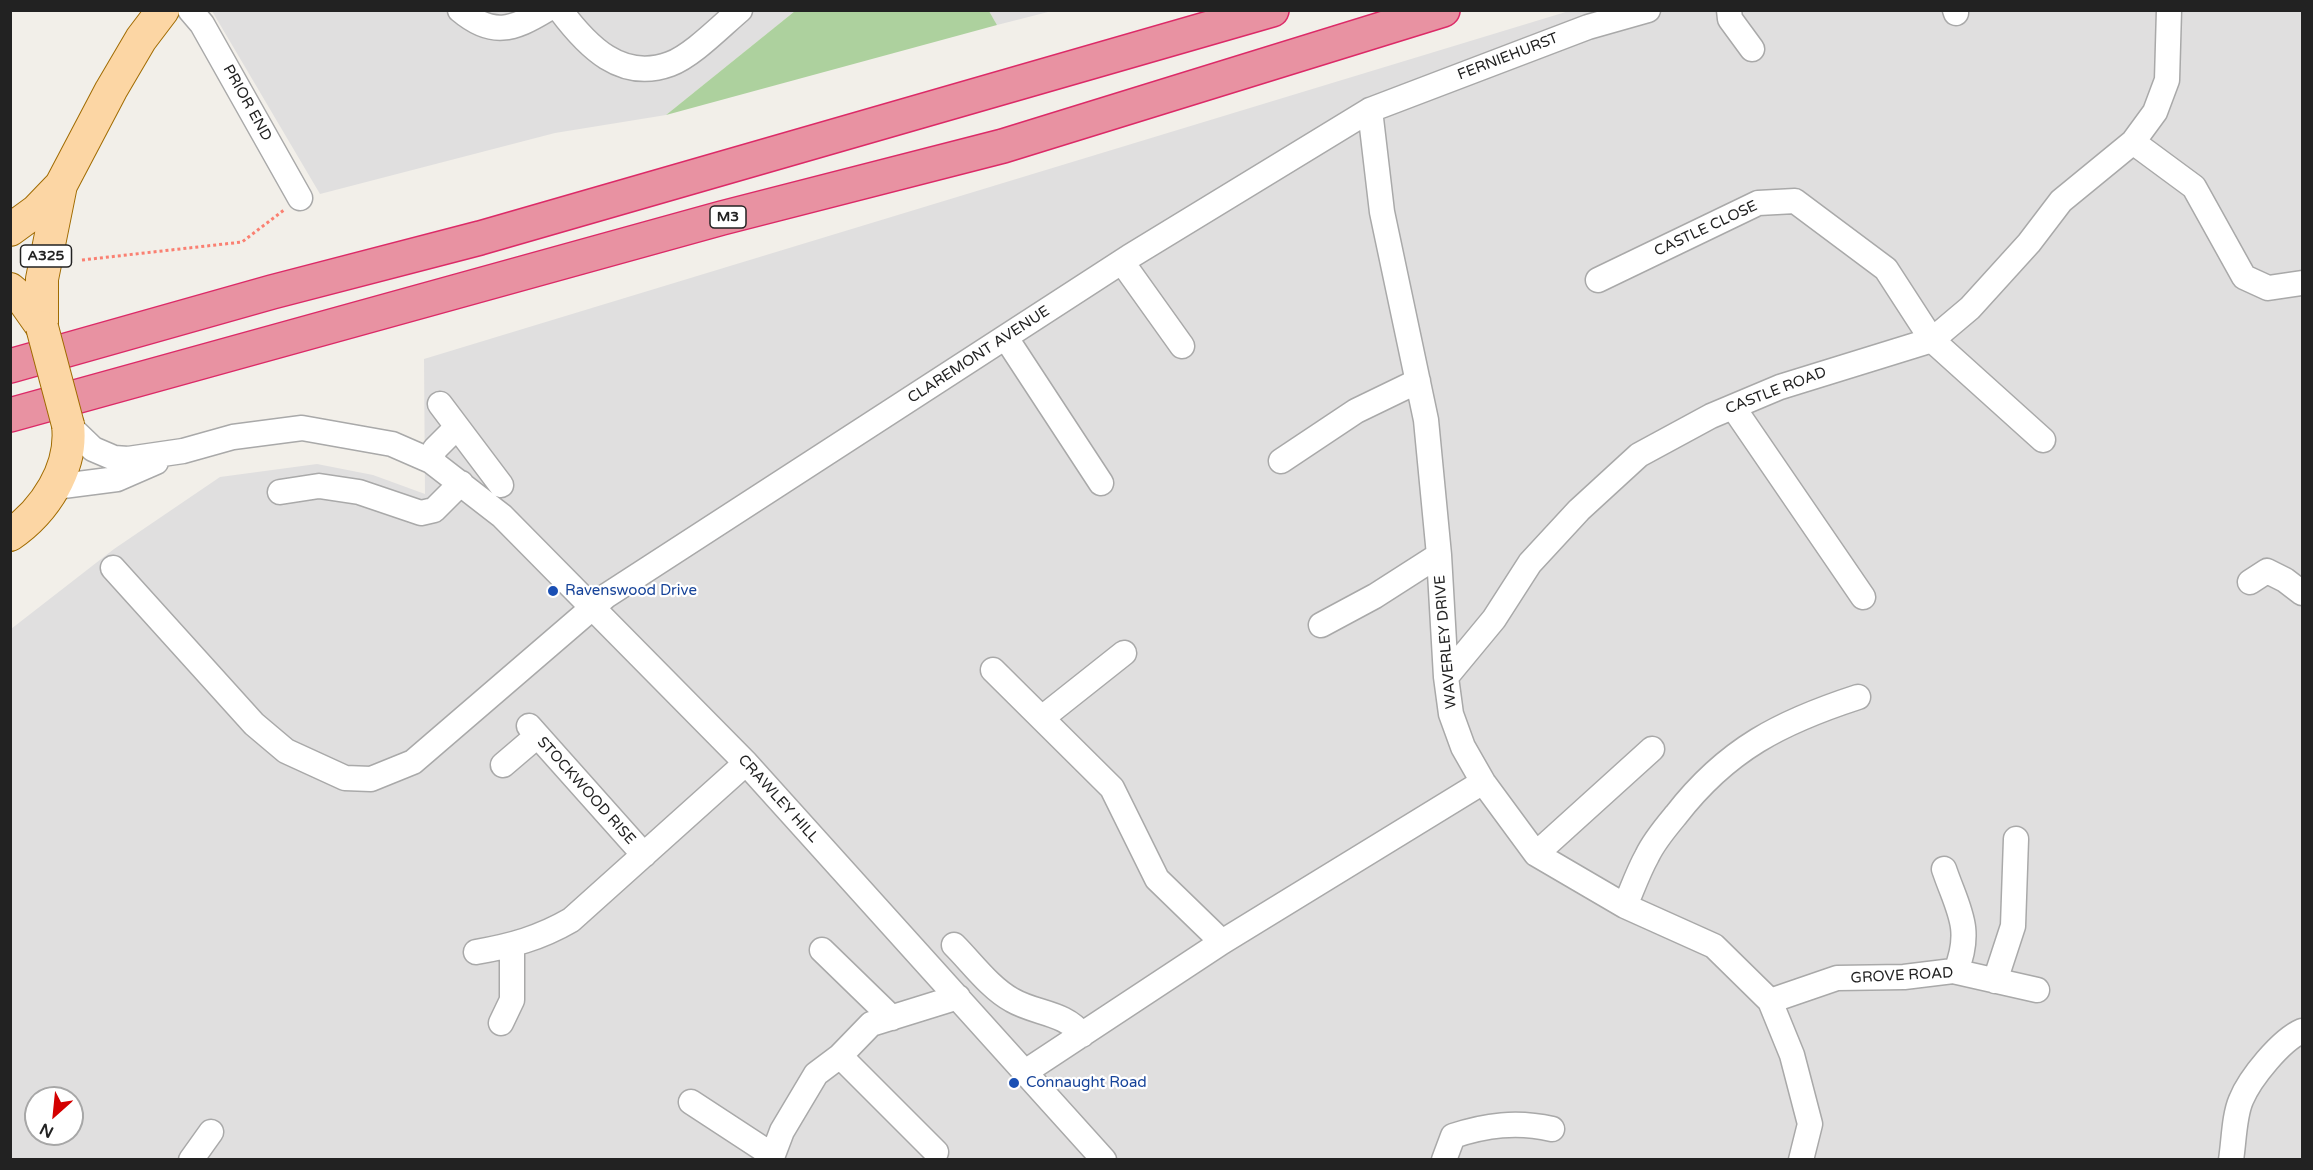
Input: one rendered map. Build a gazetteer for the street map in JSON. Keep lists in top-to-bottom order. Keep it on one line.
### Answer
{"streets":{"highway":["M3"],"main road":["A325"],"street":["FERNIEHURST","PRIOR END","CASTLE CLOSE","CLAREMONT AVENUE","CASTLE ROAD","WAVERLEY DRIVE","STOCKWOOD RISE","CRAWLEY HILL","GROVE ROAD"]},"crossings":[["FERNIEHURST","CLAREMONT AVENUE"],["FERNIEHURST","WAVERLEY DRIVE"],["CASTLE CLOSE","CASTLE ROAD"],["A325","CRAWLEY HILL"],["CLAREMONT AVENUE","WAVERLEY DRIVE"],["CLAREMONT AVENUE","CRAWLEY HILL"],["CASTLE ROAD","WAVERLEY DRIVE"],["WAVERLEY DRIVE","GROVE ROAD"],["STOCKWOOD RISE","CRAWLEY HILL"]],"places":["Ravenswood Drive","Connaught Road"],"north":"bottom left"}
